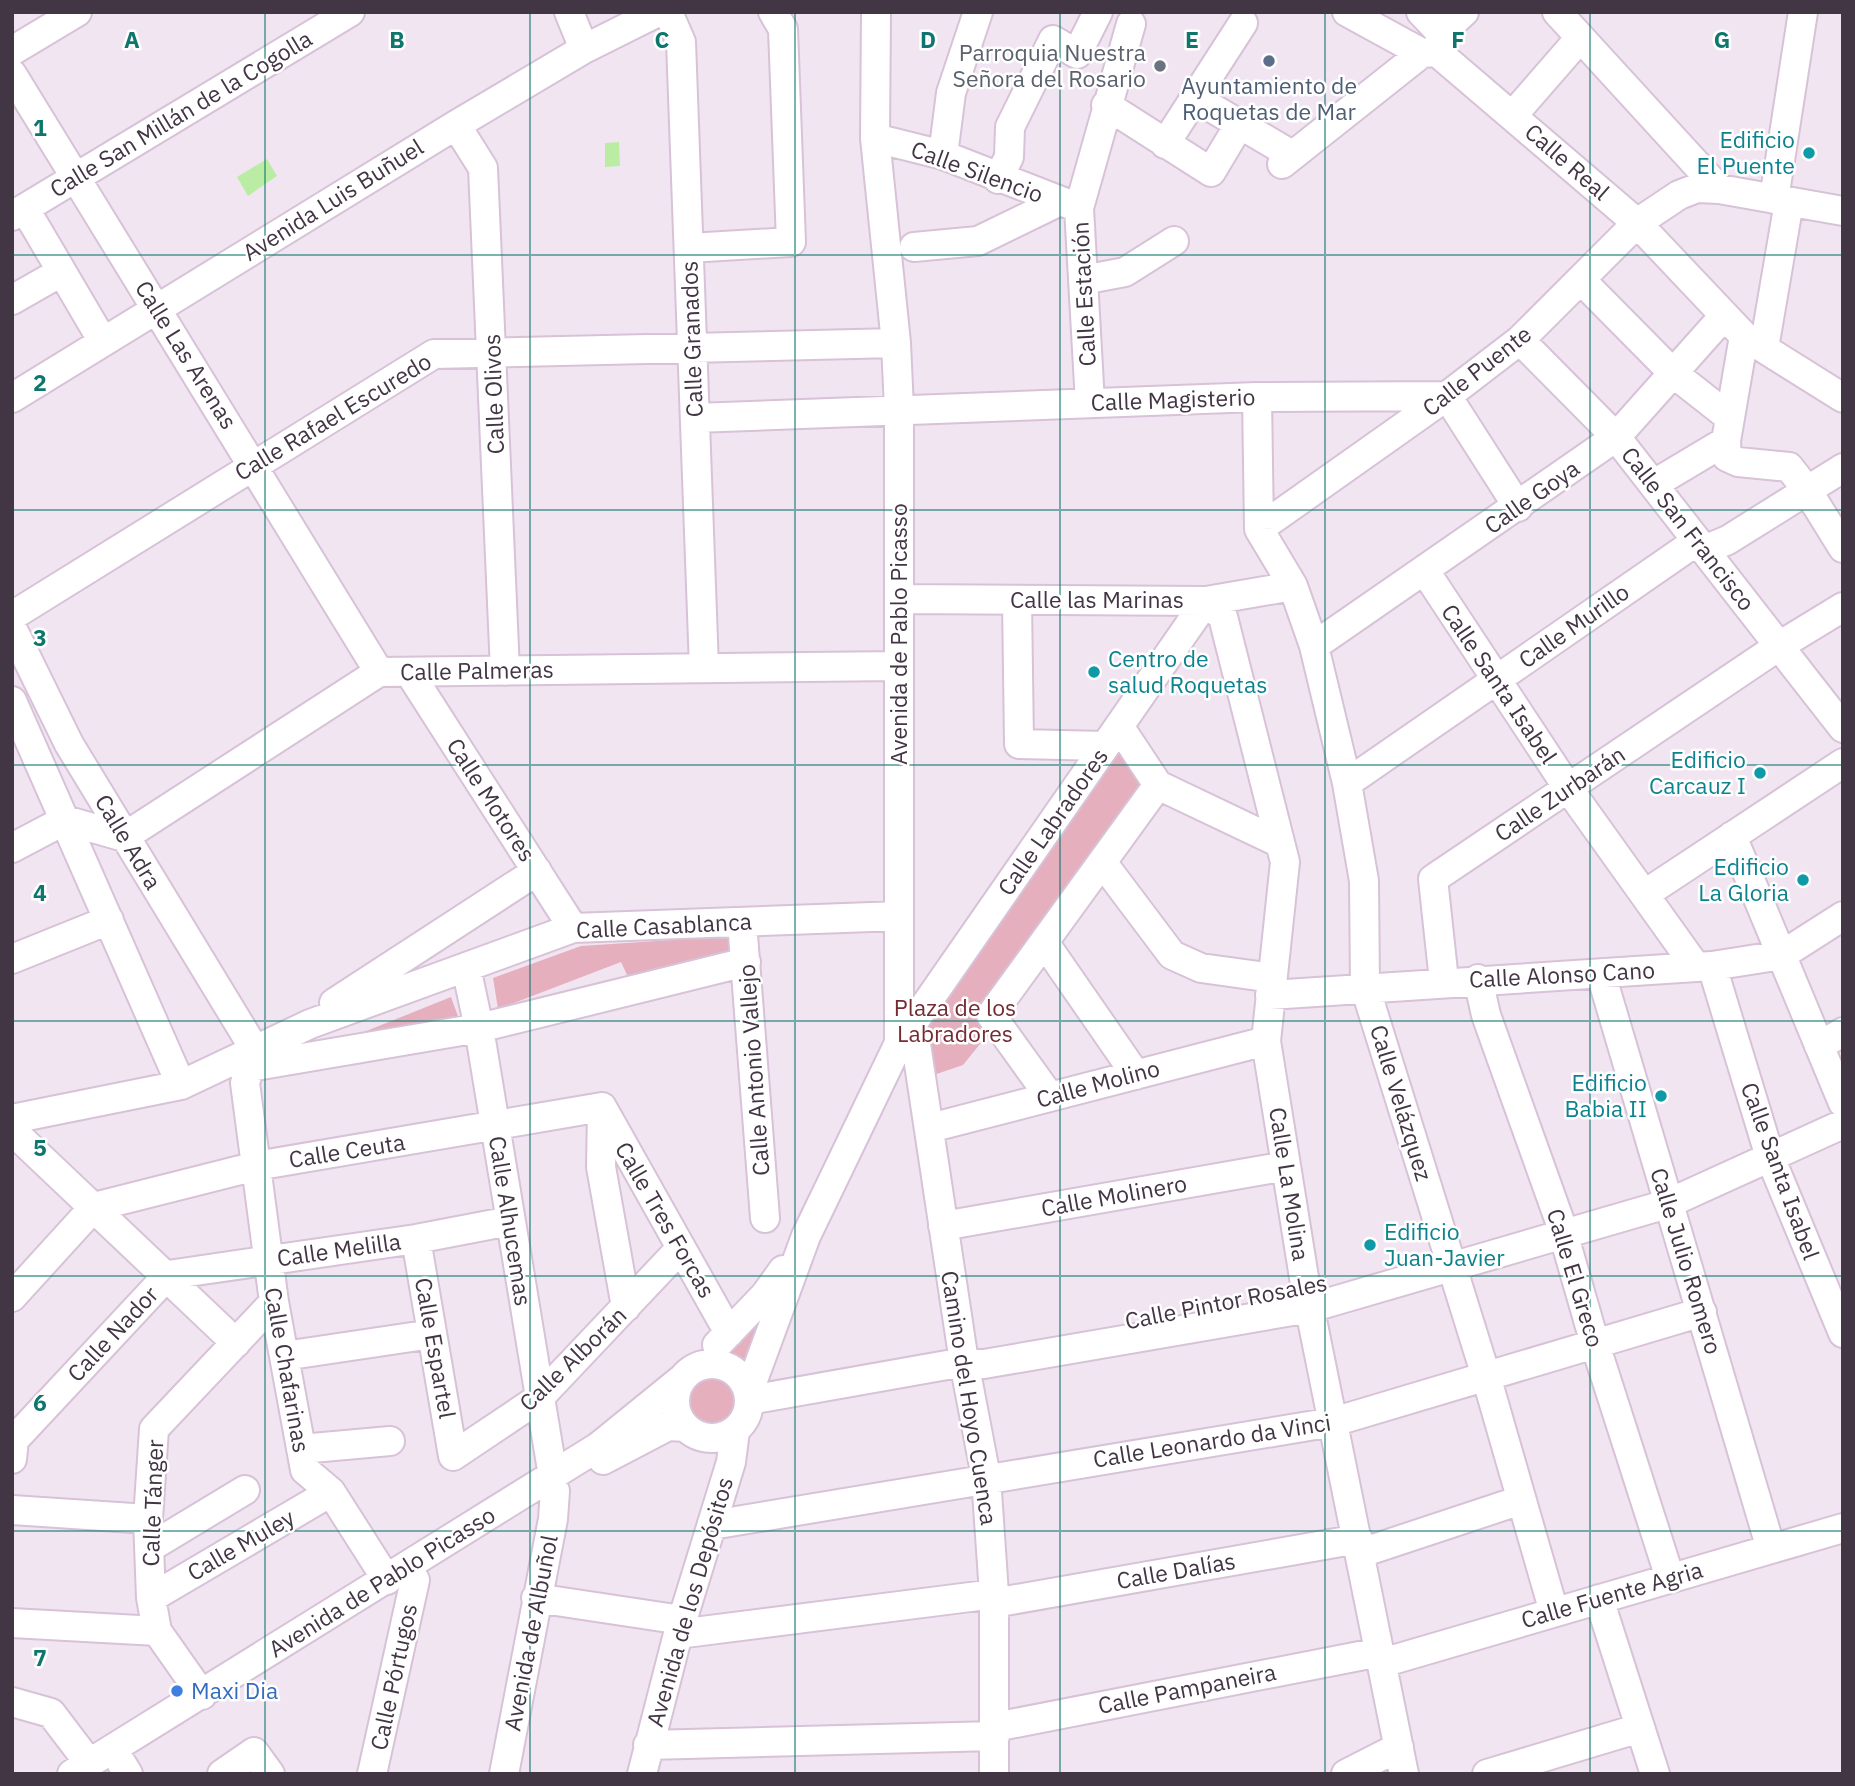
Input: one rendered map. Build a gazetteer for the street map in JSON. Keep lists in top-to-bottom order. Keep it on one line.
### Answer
{"streets":{"street":["Calle San Millán de la Cogolla","Calle Real","Calle Silencio","Avenida Luis Buñuel","Calle Estación","Calle Granados","Calle Las Arenas","Calle Puente","Calle Olivos","Calle Magisterio","Calle Rafael Escuredo","Calle Goya","Calle San Francisco","Calle las Marinas","Calle Murillo","Avenida de Pablo Picasso","Calle Palmeras","Calle Santa Isabel","Calle Zurbarán","Calle Motores","Calle Labradores","Calle Adra","Calle Casablanca","Calle Alonso Cano","Calle Antonio Vallejo","Calle Molino","Calle Velázquez","Calle Ceuta","Calle La Molina","Calle Molinero","Calle Tres Forcas","Calle Alhucemas","Calle Melilla","Calle Julio Romero","Calle El Greco","Calle Pintor Rosales","Calle Nador","Calle Espartel","Calle Alborán","Calle Chafarinas","Camino del Hoyo Cuenca","Calle Leonardo da Vinci","Calle Tánger","Calle Muley","Calle Dalías","Calle Fuente Agria","Avenida de los Depósitos","Avenida de Albuñol","Calle Pórtugos","Calle Pampaneira"]},"crossings":[["Calle San Millán de la Cogolla","Calle Las Arenas"],["Calle Real","Calle Puente"],["Calle Real","Calle Goya"],["Calle Silencio","Calle Estación"],["Calle Silencio","Avenida de Pablo Picasso"],["Avenida Luis Buñuel","Calle Las Arenas"],["Avenida Luis Buñuel","Calle Olivos"],["Calle Estación","Calle Magisterio"],["Calle Granados","Calle Magisterio"],["Calle Granados","Calle Rafael Escuredo"],["Calle Granados","Calle Palmeras"],["Calle Las Arenas","Calle Rafael Escuredo"],["Calle Las Arenas","Calle Palmeras"],["Calle Puente","Calle Magisterio"],["Calle Puente","Calle San Francisco"],["Calle Puente","Calle Velázquez"],["Calle Olivos","Calle Rafael Escuredo"],["Calle Olivos","Calle Palmeras"],["Calle Magisterio","Avenida de Pablo Picasso"],["Calle Rafael Escuredo","Avenida de Pablo Picasso"],["Calle Goya","Calle San Francisco"],["Calle Goya","Calle Santa Isabel"],["Calle Goya","Calle Velázquez"],["Calle San Francisco","Calle Murillo"],["Calle San Francisco","Calle Zurbarán"],["Calle las Marinas","Avenida de Pablo Picasso"],["Calle las Marinas","Calle Labradores"],["Calle las Marinas","Calle Velázquez"],["Calle las Marinas","Calle La Molina"],["Calle Murillo","Calle Santa Isabel"],["Calle Murillo","Calle Velázquez"],["Avenida de Pablo Picasso","Calle Palmeras"],["Avenida de Pablo Picasso","Calle Labradores"],["Avenida de Pablo Picasso","Calle Casablanca"],["Avenida de Pablo Picasso","Calle Tres Forcas"],["Avenida de Pablo Picasso","Calle Alhucemas"],["Avenida de Pablo Picasso","Calle Pintor Rosales"],["Avenida de Pablo Picasso","Calle Chafarinas"],["Avenida de Pablo Picasso","Camino del Hoyo Cuenca"],["Avenida de Pablo Picasso","Calle Tánger"],["Avenida de Pablo Picasso","Avenida de los Depósitos"],["Avenida de Pablo Picasso","Avenida de Albuñol"],["Avenida de Pablo Picasso","Calle Pórtugos"],["Calle Palmeras","Calle Motores"],["Calle Palmeras","Calle Adra"],["Calle Santa Isabel","Calle Zurbarán"],["Calle Santa Isabel","Calle Alonso Cano"],["Calle Santa Isabel","Calle Pintor Rosales"],["Calle Zurbarán","Calle Alonso Cano"],["Calle Motores","Calle Casablanca"],["Calle Labradores","Calle La Molina"],["Calle Labradores","Camino del Hoyo Cuenca"],["Calle Adra","Calle Casablanca"],["Calle Adra","Calle Chafarinas"],["Calle Casablanca","Calle Antonio Vallejo"],["Calle Casablanca","Calle Alhucemas"],["Calle Casablanca","Calle Chafarinas"],["Calle Alonso Cano","Calle Velázquez"],["Calle Alonso Cano","Calle La Molina"],["Calle Alonso Cano","Calle Julio Romero"],["Calle Alonso Cano","Calle El Greco"],["Calle Molino","Calle La Molina"],["Calle Molino","Camino del Hoyo Cuenca"],["Calle Velázquez","Calle Pintor Rosales"],["Calle Velázquez","Calle Leonardo da Vinci"],["Calle Velázquez","Calle Dalías"],["Calle Velázquez","Calle Fuente Agria"],["Calle Ceuta","Calle Tres Forcas"],["Calle Ceuta","Calle Alhucemas"],["Calle Ceuta","Calle Chafarinas"],["Calle La Molina","Calle Molinero"],["Calle La Molina","Calle Pintor Rosales"],["Calle La Molina","Calle Leonardo da Vinci"],["Calle La Molina","Calle Dalías"],["Calle La Molina","Calle Fuente Agria"],["Calle La Molina","Calle Pampaneira"],["Calle Molinero","Camino del Hoyo Cuenca"],["Calle Tres Forcas","Calle Alborán"],["Calle Alhucemas","Calle Melilla"],["Calle Alhucemas","Calle Alborán"],["Calle Alhucemas","Avenida de Albuñol"],["Calle Melilla","Calle Nador"],["Calle Melilla","Calle Espartel"],["Calle Melilla","Calle Chafarinas"],["Calle Julio Romero","Calle Pintor Rosales"],["Calle Julio Romero","Calle Leonardo da Vinci"],["Calle Julio Romero","Calle Fuente Agria"],["Calle El Greco","Calle Pintor Rosales"],["Calle El Greco","Calle Leonardo da Vinci"],["Calle El Greco","Calle Fuente Agria"],["Calle Pintor Rosales","Camino del Hoyo Cuenca"],["Calle Pintor Rosales","Avenida de los Depósitos"],["Calle Espartel","Calle Alborán"],["Calle Chafarinas","Calle Tánger"],["Calle Chafarinas","Calle Muley"],["Camino del Hoyo Cuenca","Calle Leonardo da Vinci"],["Camino del Hoyo Cuenca","Calle Dalías"],["Camino del Hoyo Cuenca","Calle Pampaneira"],["Calle Leonardo da Vinci","Avenida de los Depósitos"],["Calle Tánger","Calle Muley"],["Calle Dalías","Avenida de los Depósitos"],["Calle Dalías","Avenida de Albuñol"],["Calle Fuente Agria","Calle Pampaneira"],["Avenida de los Depósitos","Calle Pampaneira"]],"parks":["Plaza de los Labradores"],"places":["Ayuntamiento de Roquetas de Mar","Parroquia Nuestra Señora del Rosario","Edificio El Puente","Centro de salud Roquetas","Edificio Carcauz I","Edificio La Gloria","Edificio Babia II","Edificio Juan-Javier","Maxi Dia"],"grid":{"columns":["A","B","C","D","E","F","G"],"rows":["1","2","3","4","5","6","7"]}}
